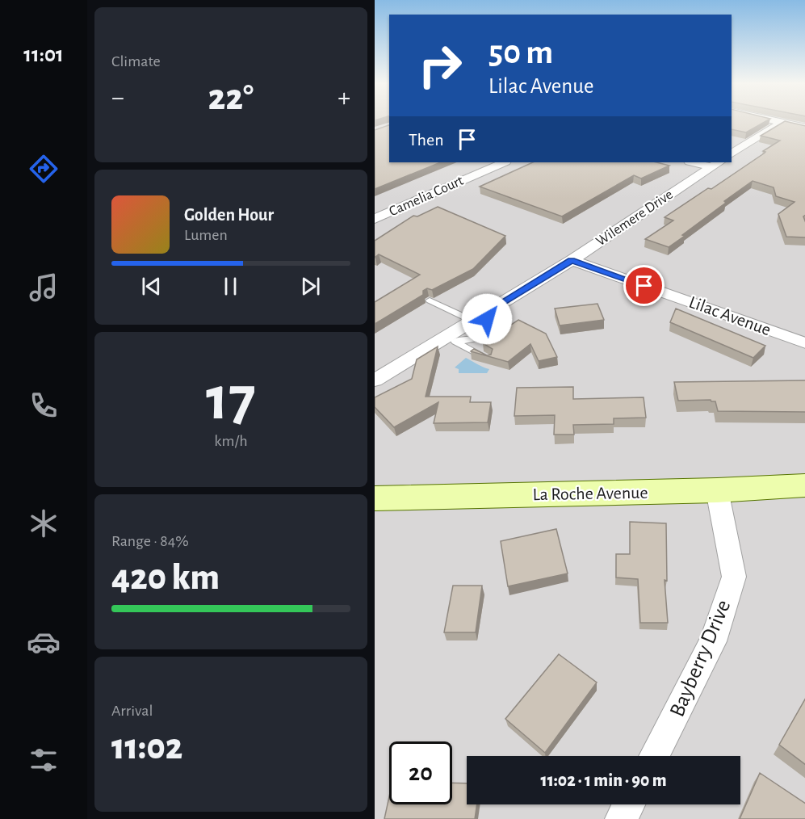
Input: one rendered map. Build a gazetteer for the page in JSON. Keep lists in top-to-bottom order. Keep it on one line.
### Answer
{"streets":{"main road":["La Roche Avenue"],"street":["Camelia Court","Wilemere Drive","Lilac Avenue","Bayberry Drive"]},"crossings":[["Wilemere Drive","Lilac Avenue"],["La Roche Avenue","Bayberry Drive"]],"page":{"tabs":"11:01","tile":["Climate",["17","km/h"],["Range · 84%","420 km"],["Arrival","11:02"]],"turn":["50 m","Lilac Avenue"],"heat":["−","22°","+"],"then":"Then","song":["Golden Hour","Lumen"],"limit":"20","trip":"11:02 · 1 min · 90 m"}}
